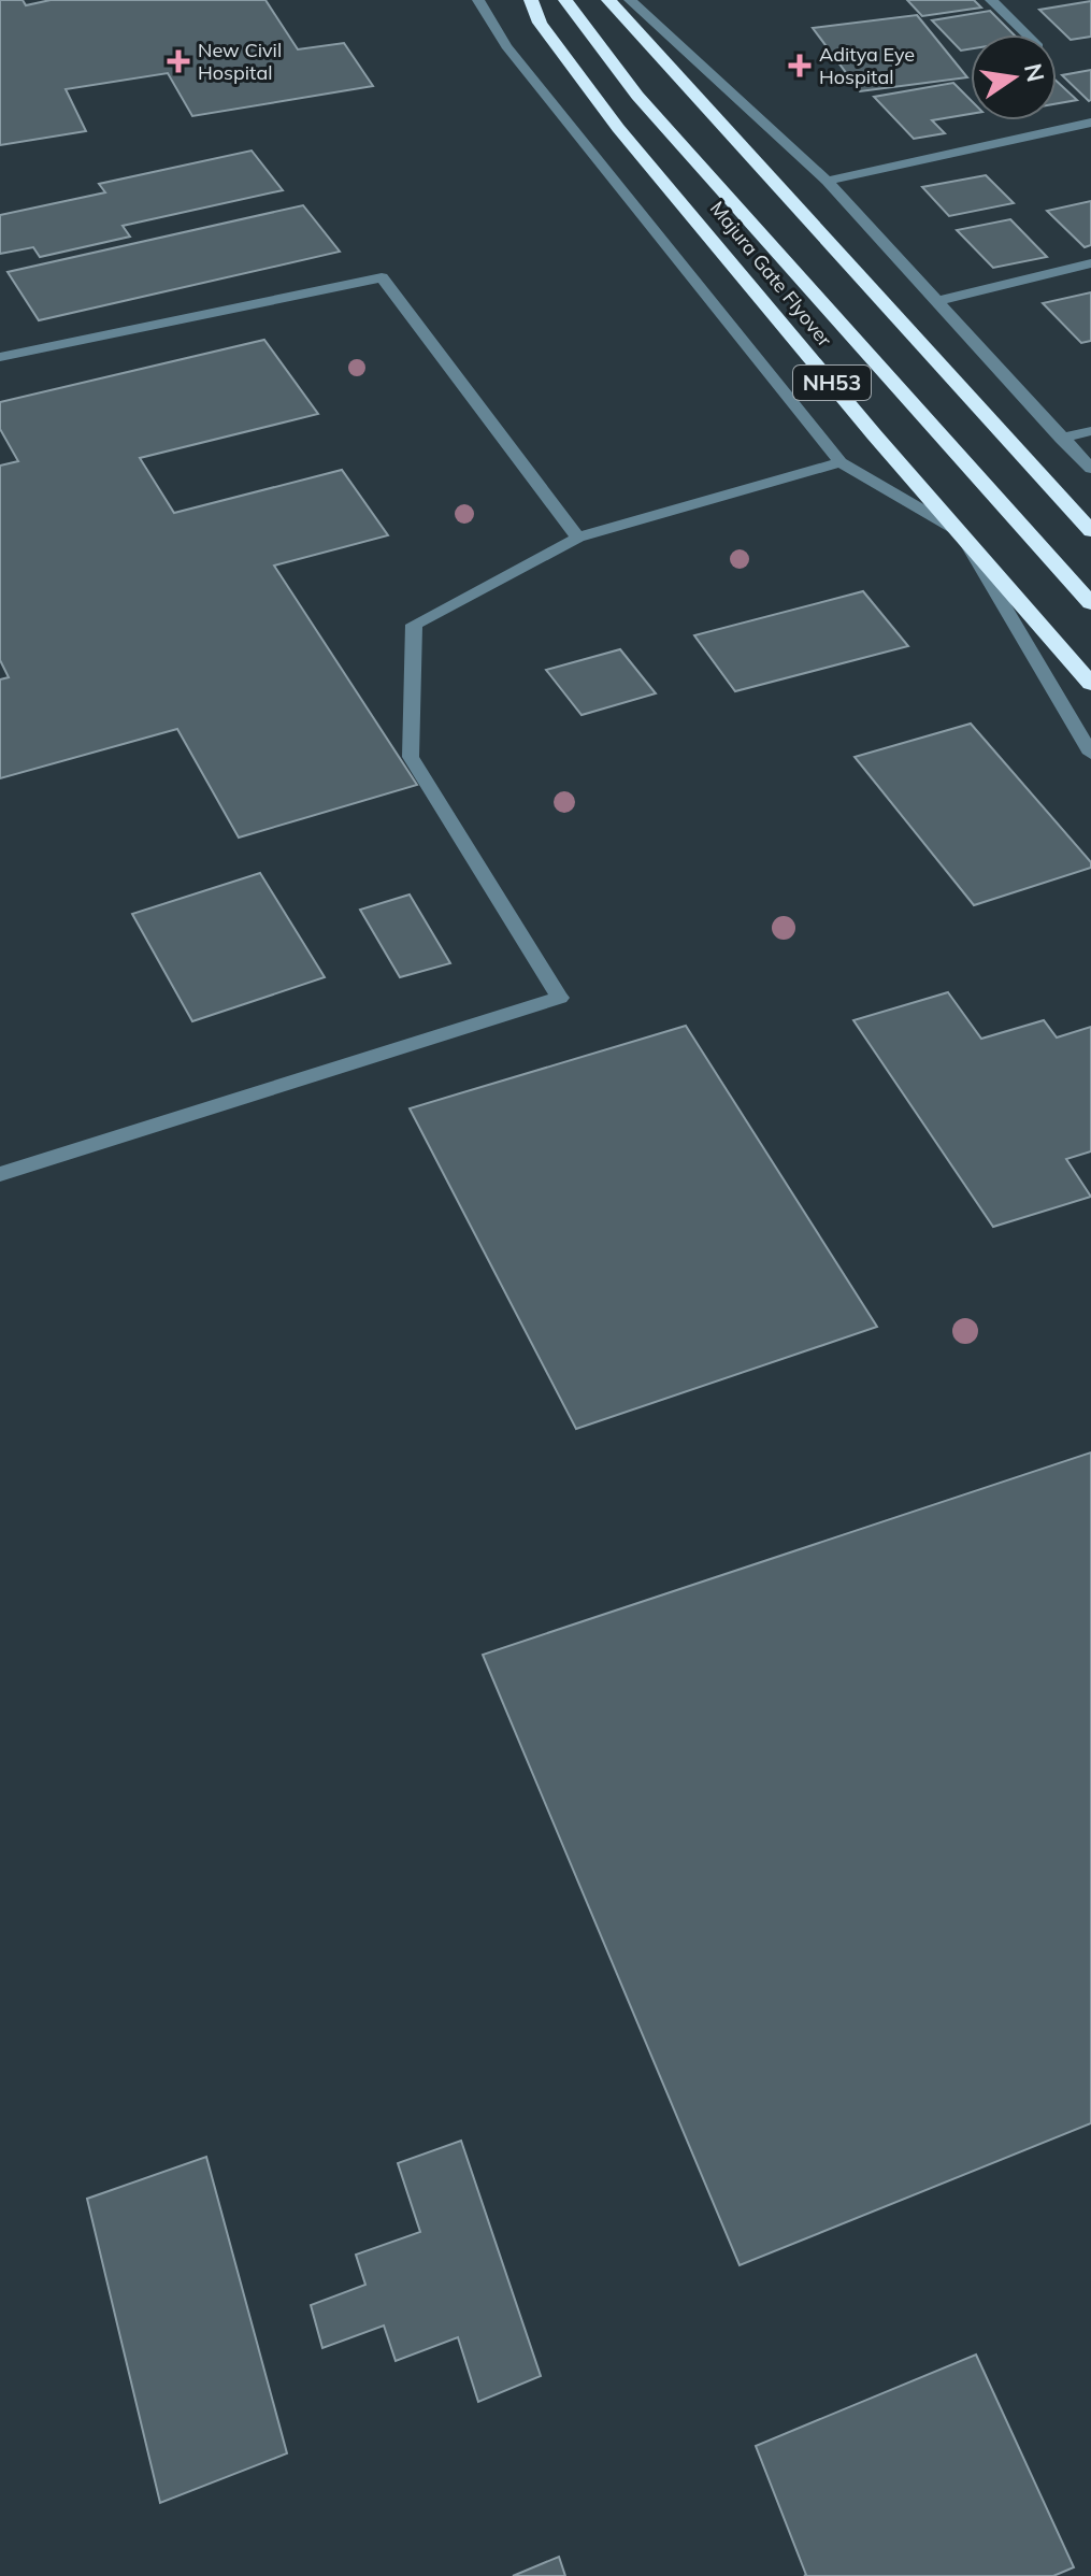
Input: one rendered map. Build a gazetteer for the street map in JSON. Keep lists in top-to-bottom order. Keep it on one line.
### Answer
{"streets":{"highway":["Majura Gate Flyover","NH53"]},"places":{"health":["New Civil Hospital","Aditya Eye Hospital"]},"north":"right"}
